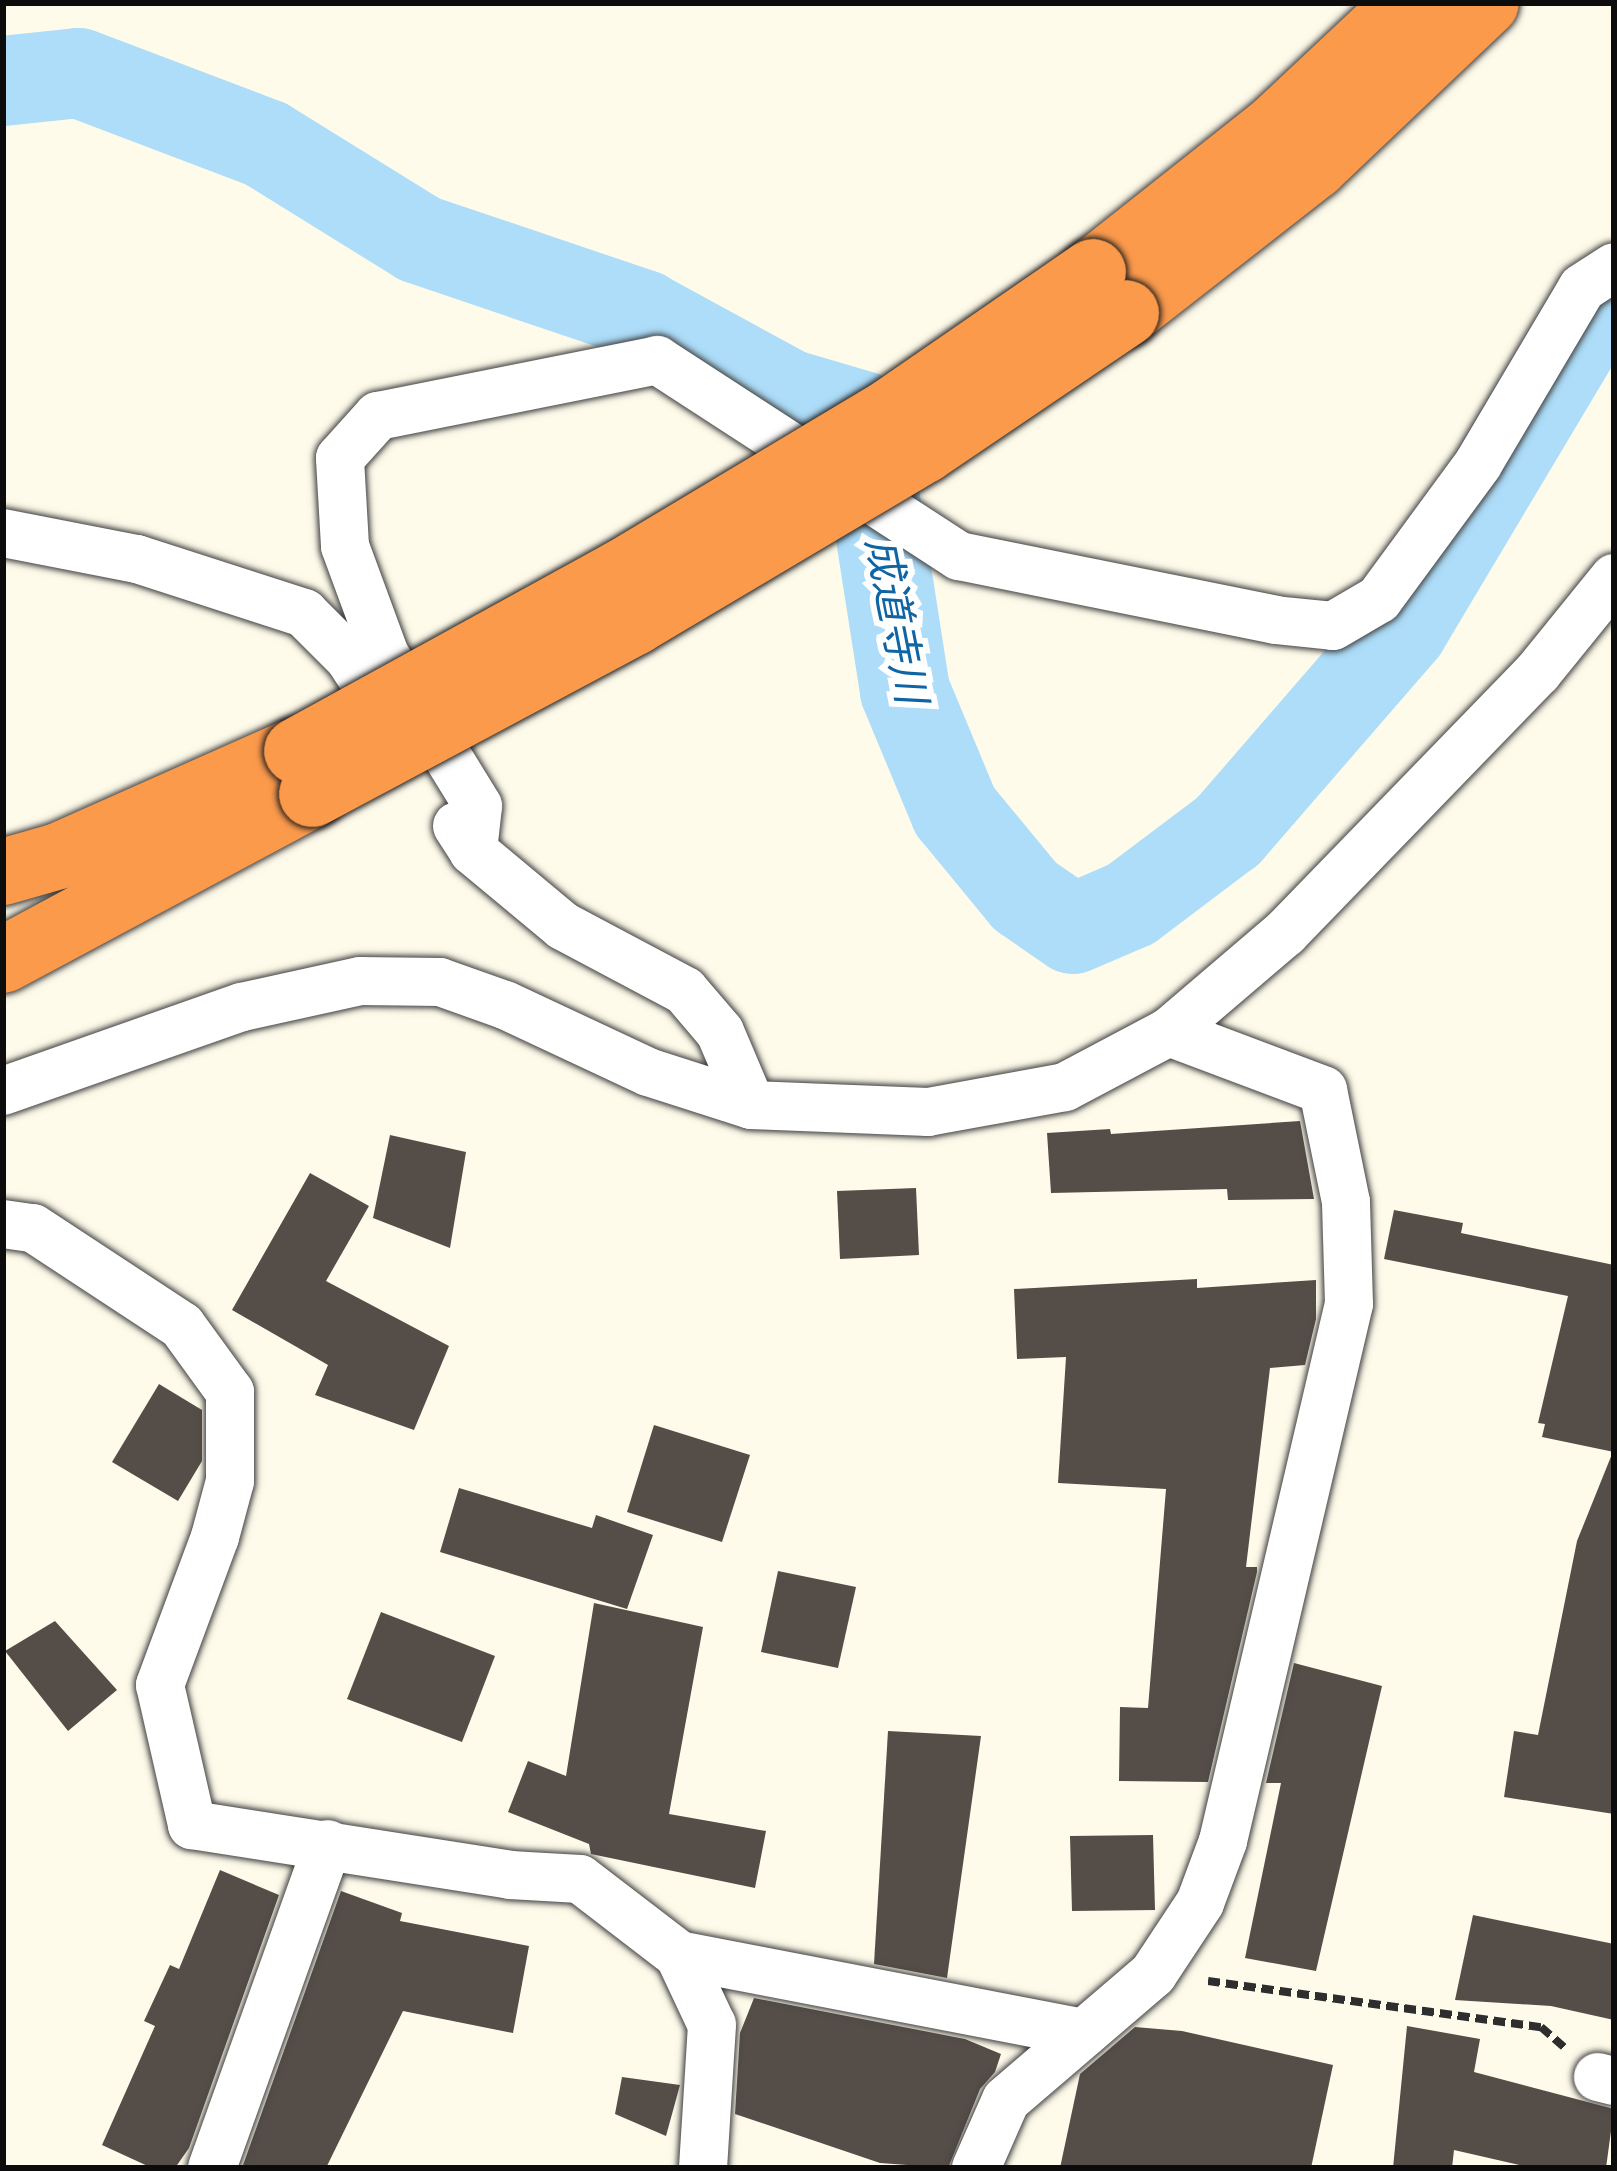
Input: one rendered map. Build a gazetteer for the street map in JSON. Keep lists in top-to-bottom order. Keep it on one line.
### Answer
{"water":["成道寺川"]}
